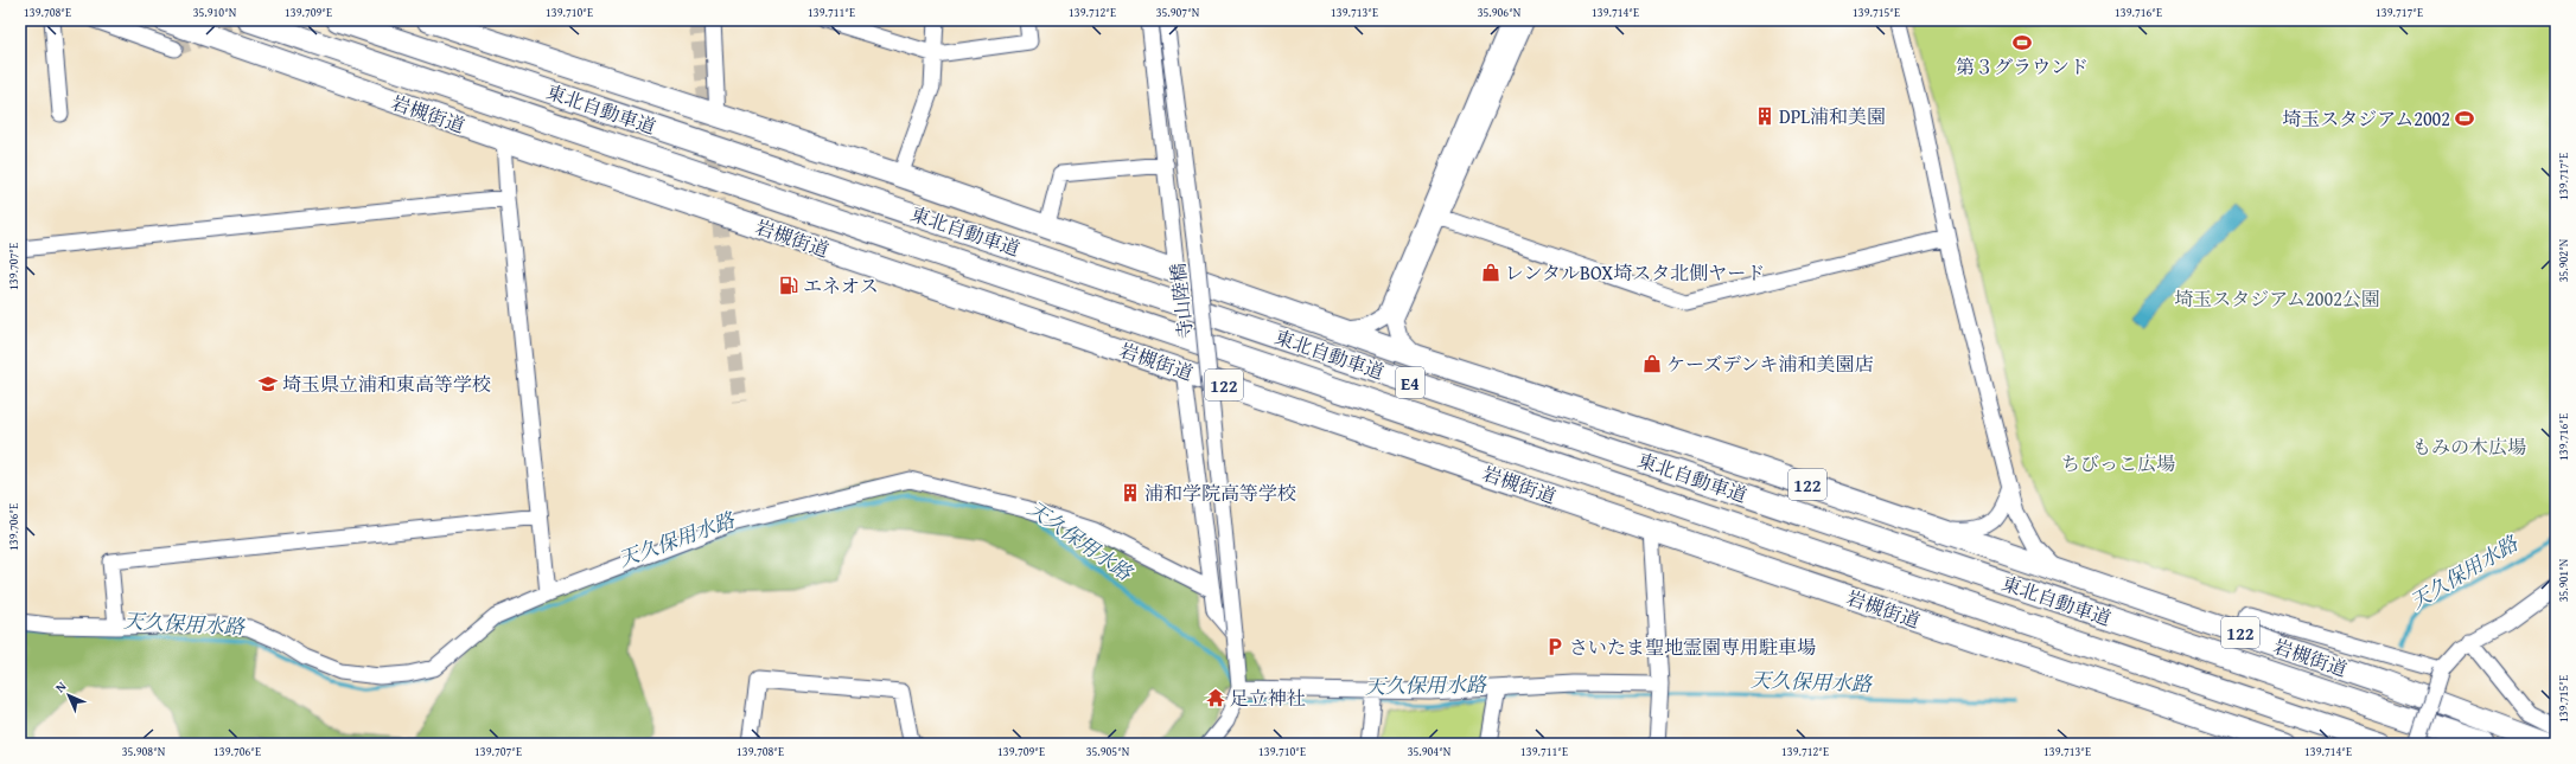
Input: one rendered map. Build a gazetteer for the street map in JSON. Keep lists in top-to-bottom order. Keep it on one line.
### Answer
{"streets":{"highway":["東北自動車道","岩槻街道","E4","122"],"street":["寺山陸橋"]},"water":["天久保用水路"],"parks":["埼玉スタジアム2002公園","もみの木広場","ちびっこ広場"],"places":{"sports":["第３グラウンド","埼玉スタジアム2002"],"building":["DPL浦和美園","浦和学院高等学校"],"shop":["レンタルBOX埼スタ北側ヤード","ケーズデンキ浦和美園店"],"fuel station":["エネオス"],"school or university":["埼玉県立浦和東高等学校"],"parking":["さいたま聖地霊園専用駐車場"],"temple":["足立神社"]},"north":"top left","coordinates":["139.708°E","35.910°N","139.709°E","139.710°E","139.711°E","139.712°E","35.907°N","139.713°E","35.906°N","139.714°E","139.715°E","139.716°E","139.717°E","35.902°N","139.707°E","139.706°E","35.901°N","35.908°N","35.905°N","35.904°N"]}
